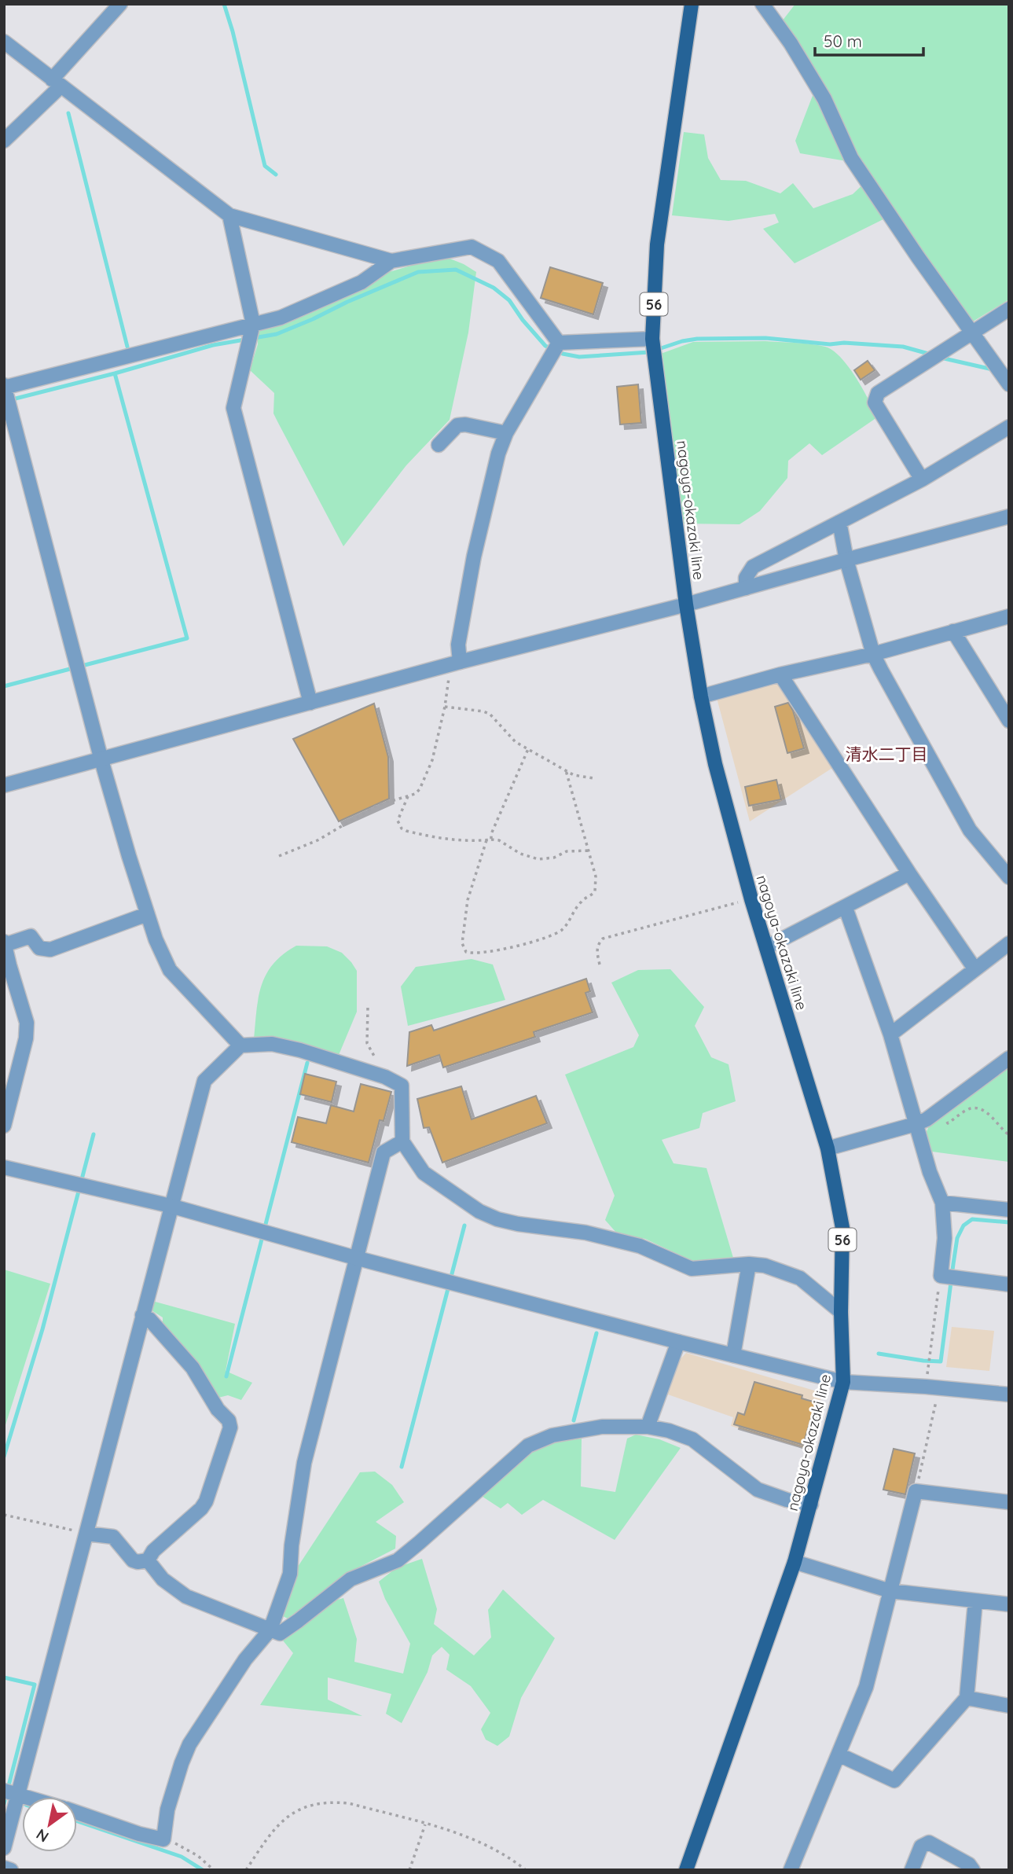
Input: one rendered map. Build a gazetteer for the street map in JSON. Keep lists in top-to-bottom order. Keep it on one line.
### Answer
{"streets":{"main road":["56","nagoya-okazaki line"]},"districts":["清水二丁目"],"scale_bar":"50 m","north":"bottom left"}
